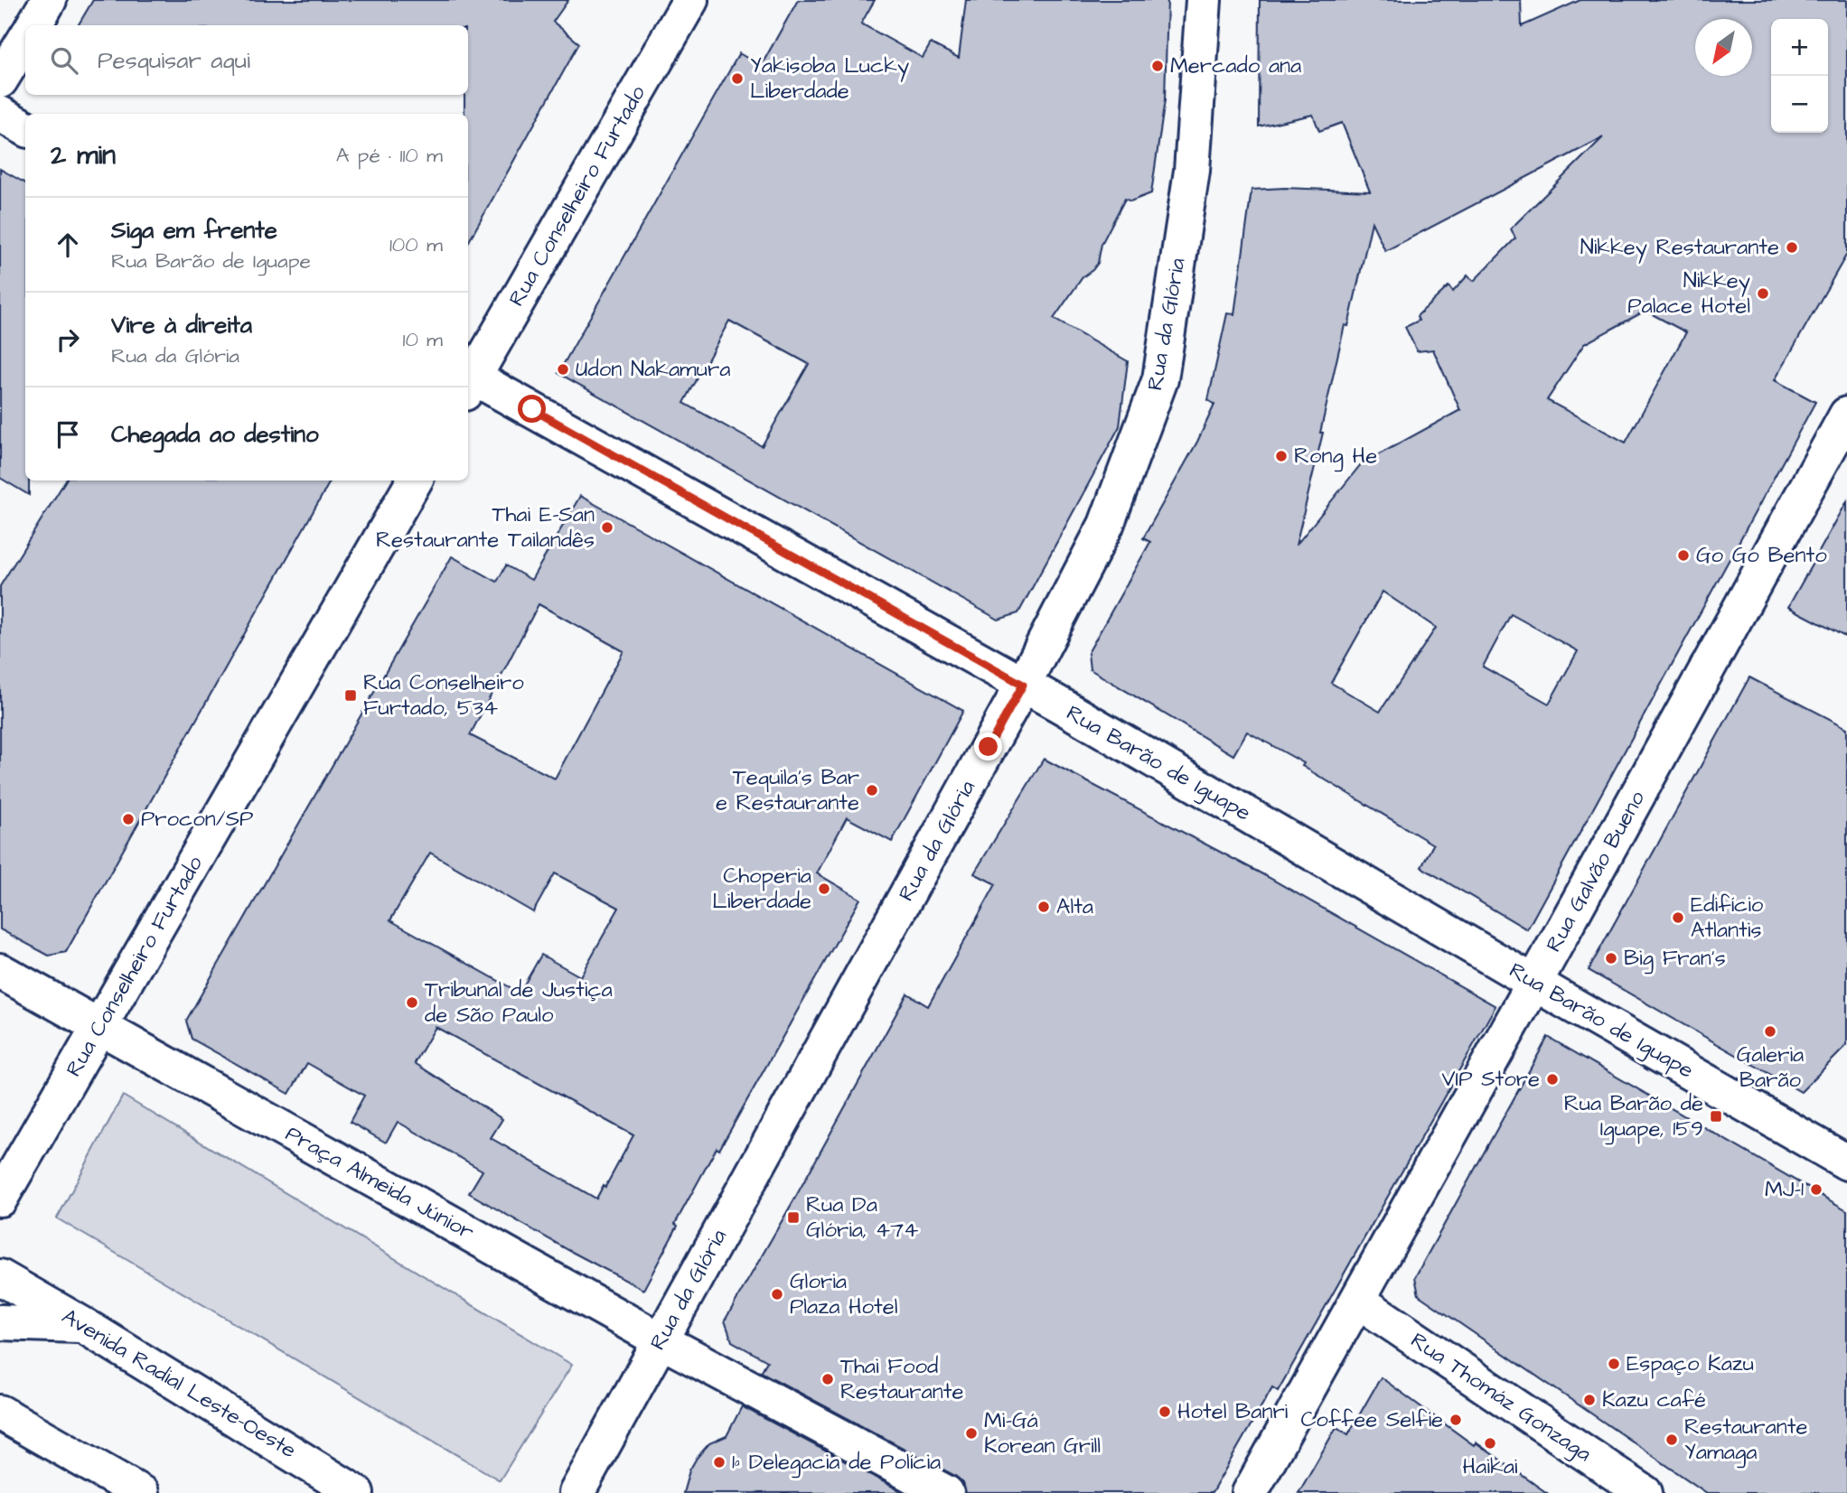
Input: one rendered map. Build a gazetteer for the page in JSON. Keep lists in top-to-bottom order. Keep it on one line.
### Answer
{"streets":{"main road":["Rua Conselheiro Furtado","Rua da Glória","Rua Barão de Iguape","Rua Galvão Bueno","Praça Almeida Júnior","Avenida Radial Leste-Oeste","Rua Thomáz Gonzaga"]},"crossings":[["Rua Conselheiro Furtado","Rua Barão de Iguape"],["Rua Conselheiro Furtado","Praça Almeida Júnior"],["Rua da Glória","Rua Barão de Iguape"],["Rua da Glória","Praça Almeida Júnior"],["Rua Barão de Iguape","Rua Galvão Bueno"],["Rua Galvão Bueno","Rua Thomáz Gonzaga"]],"places":{"other":["Mercado ana","Yakisoba Lucky Liberdade","Nikkey Restaurante","Nikkey Palace Hotel","Udon Nakamura","Rong He","Thai E-San Restaurante Tailandês","Go Go Bento","Tequila's Bar e Restaurante","Procon/SP","Choperia Liberdade","Alta","Edifício Atlantis","Big Fran's","Tribunal de Justiça de São Paulo","Galeria Barão","VIP Store","MJ-1","Gloria Plaza Hotel","Espaço Kazu","Thai Food Restaurante","Kazu café","Hotel Banri","Coffee Selfie","Mi-Gá Korean Grill","Restaurante Yamaga","Haikai","1ª Delegacia de Polícia"],"transit":["Rua Conselheiro Furtado, 534","Rua Barão de Iguape, 159","Rua Da Glória, 474"]},"north":"bottom left","page":{"map_buttons":["+","−"],"search":"Pesquisar aqui","heading":["2 min","A pé · 110 m"],"list":[["Siga em frente","Rua Barão de Iguape","100 m"],["Vire à direita","Rua da Glória","10 m"],"Chegada ao destino"]}}
